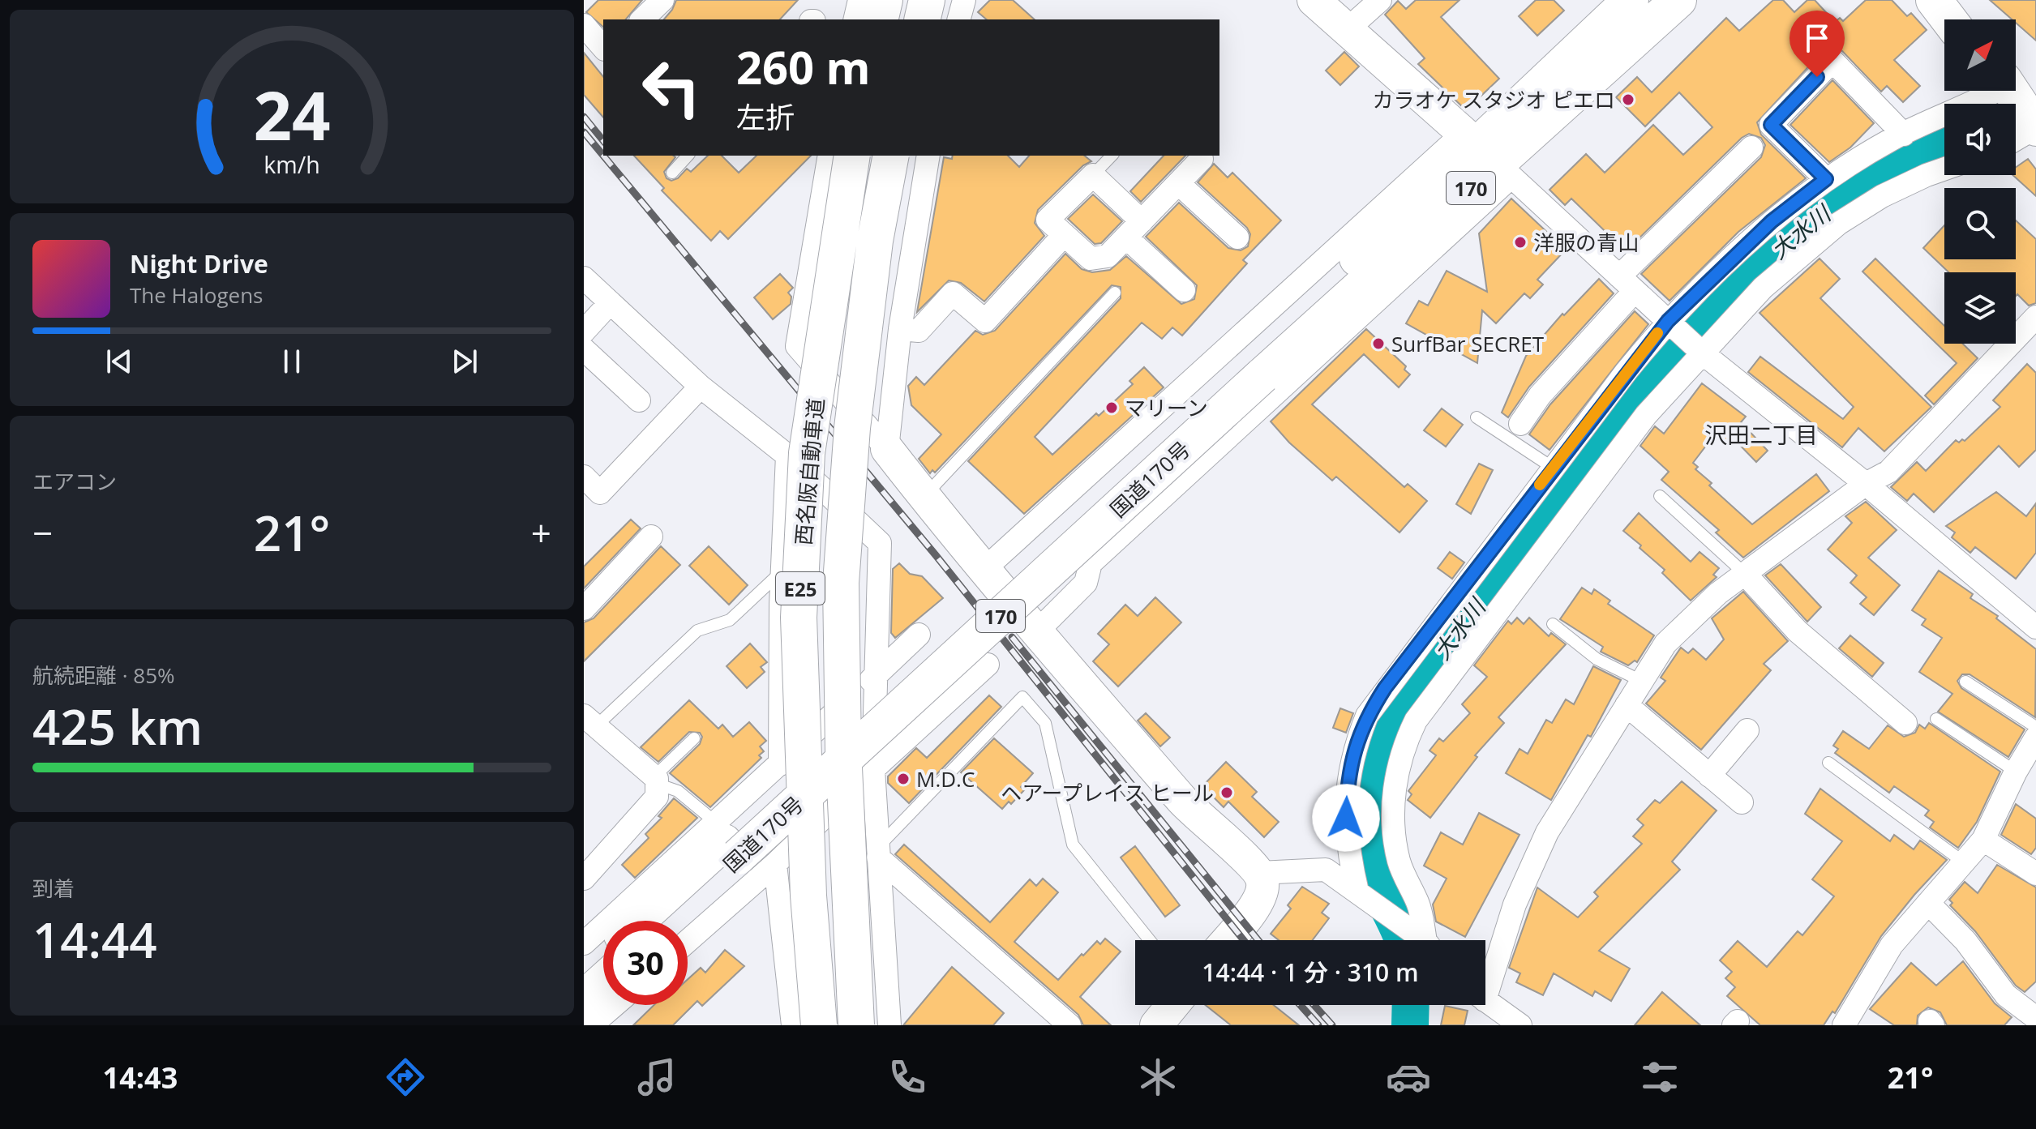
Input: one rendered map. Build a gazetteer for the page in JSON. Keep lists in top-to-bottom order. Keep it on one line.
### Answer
{"streets":{"main road":["170","西名阪自動車道","国道170号","E25"]},"districts":["沢田二丁目"],"water":["大水川"],"places":["カラオケ スタジオ ピエロ","洋服の青山","SurfBar SECRET","マリーン","M.D.C","ヘアープレイス ヒール"],"north":"top right","page":{"turn":["260 m","左折"],"song":["Night Drive","The Halogens"],"tile":["エアコン",["航続距離 · 85%","425 km"],["到着","14:44"]],"heat":["−","21°","+"],"limit":"30","trip":"14:44 · 1 分 · 310 m","tabs":["14:43","21°"],"gauge":["24","km/h"]}}
